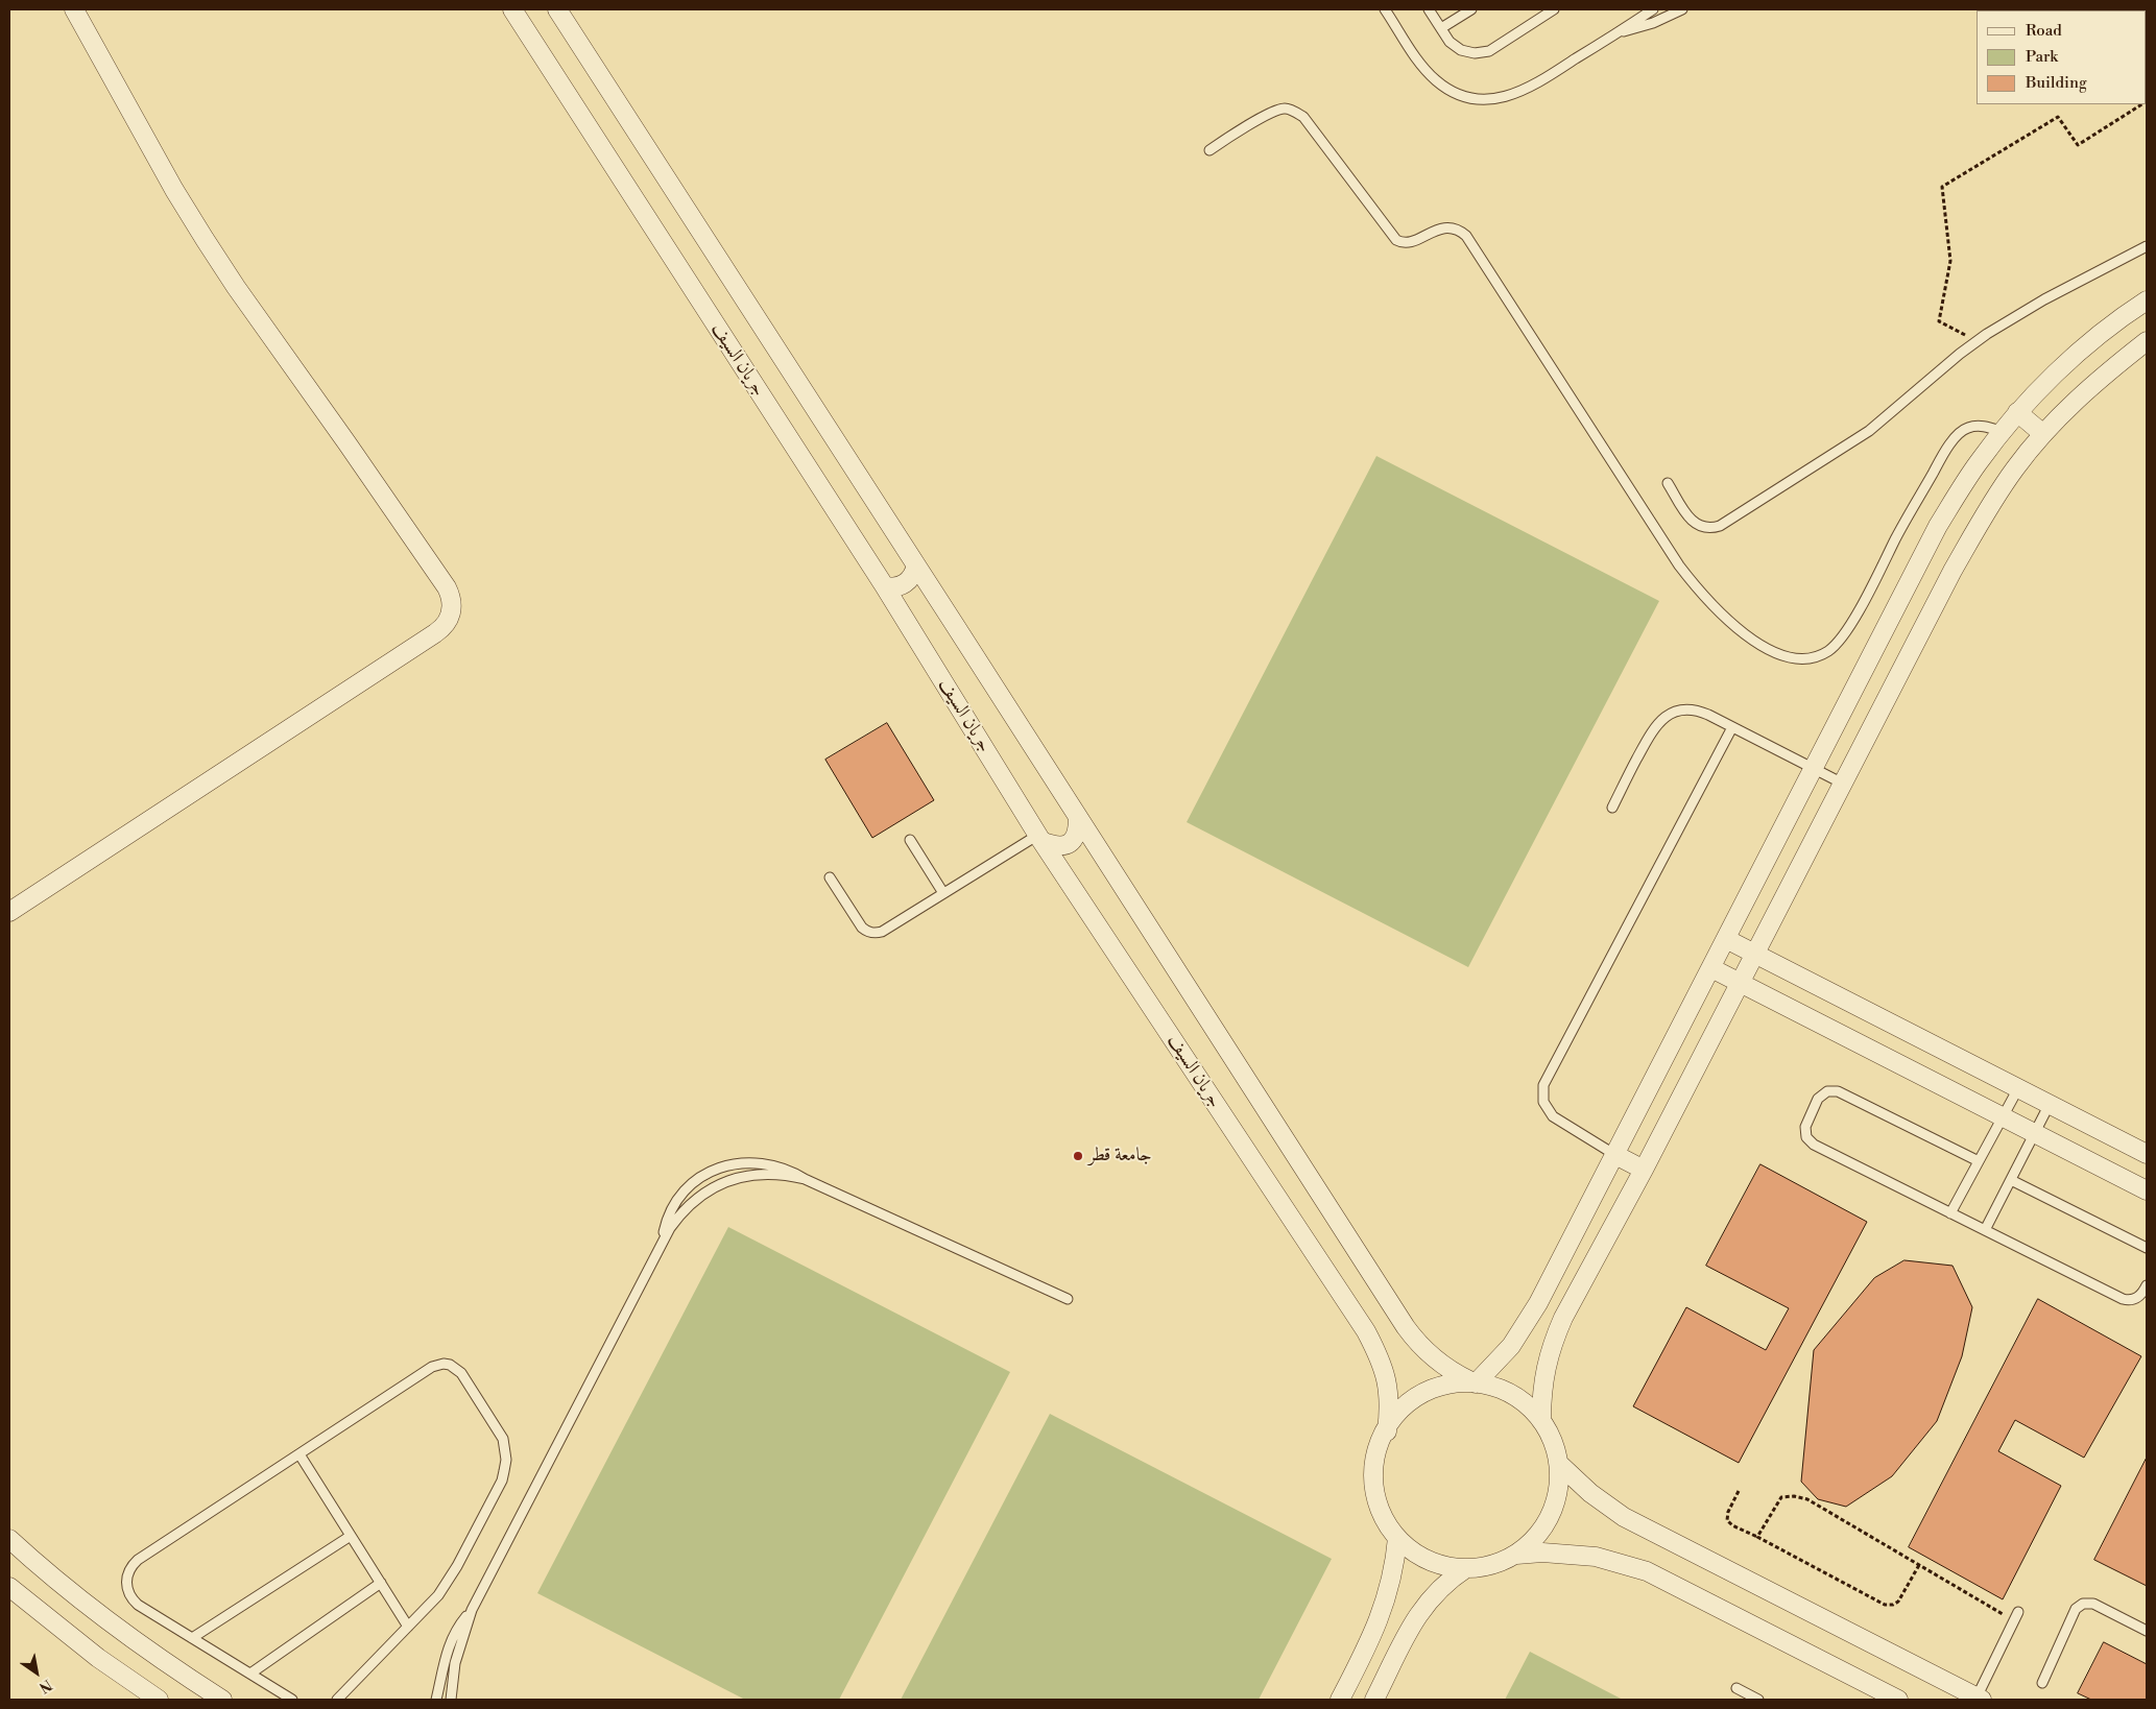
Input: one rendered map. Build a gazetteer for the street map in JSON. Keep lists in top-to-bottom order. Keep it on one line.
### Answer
{"streets":{"street":["جريان السيف"]},"places":["جامعة قطر"],"legend":["Road","Park","Building"],"north":"bottom right"}
